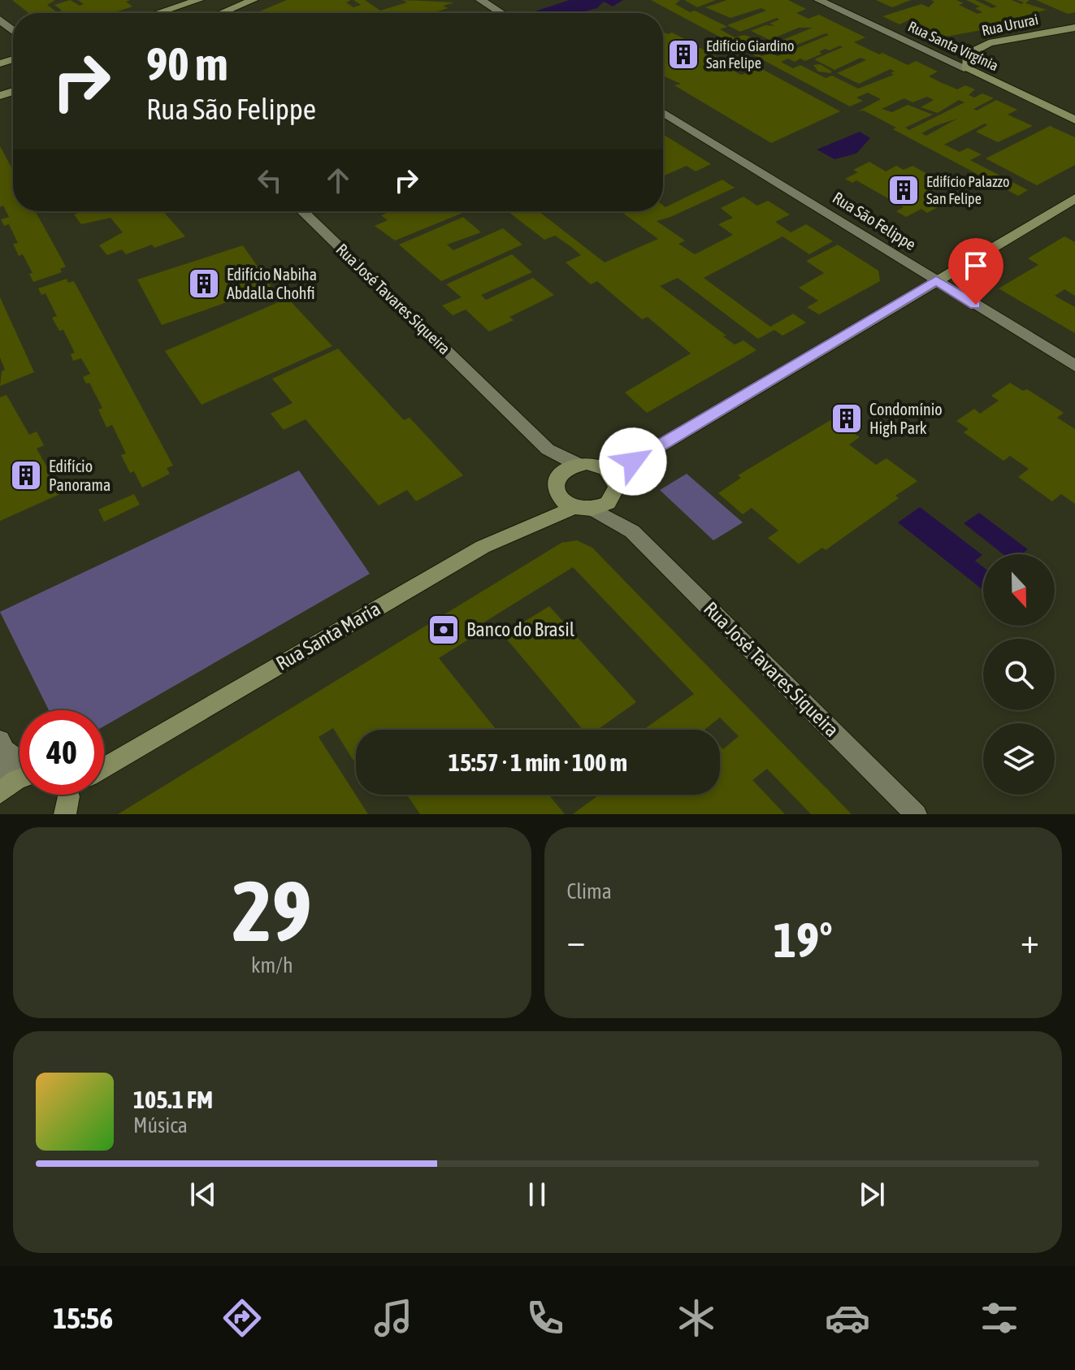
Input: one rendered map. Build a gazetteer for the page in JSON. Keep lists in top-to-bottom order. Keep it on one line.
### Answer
{"streets":{"street":["Rua Ururai","Rua Santa Virgínia","Rua São Felippe","Rua José Tavares Siqueira","Rua Santa Maria"]},"crossings":[["Rua Ururai","Rua Santa Virgínia"],["Rua José Tavares Siqueira","Rua Santa Maria"]],"places":{"building":["Edifício Giardino San Felipe","Edifício Palazzo San Felipe","Edifício Nabiha Abdalla Chohfi","Condomínio High Park","Edifício Panorama"],"bank":["Banco do Brasil"]},"north":"bottom","page":{"turn":["90 m","Rua São Felippe"],"limit":"40","trip":"15:57 · 1 min · 100 m","tile":[["29","km/h"],"Clima"],"heat":["−","19°","+"],"song":["105.1 FM","Música"],"tabs":"15:56"}}
